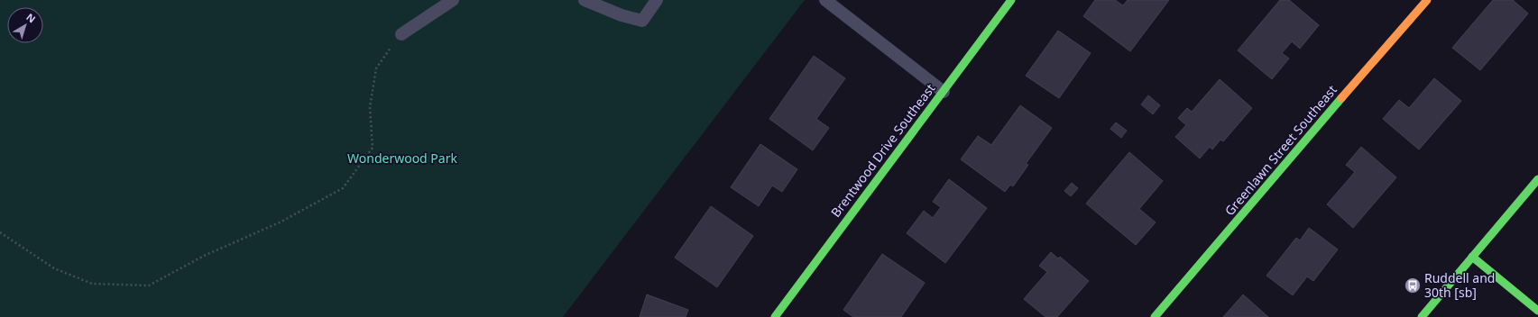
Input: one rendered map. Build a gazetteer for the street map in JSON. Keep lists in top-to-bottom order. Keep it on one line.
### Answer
{"streets":{"street":["Brentwood Drive Southeast","Greenlawn Street Southeast"]},"parks":["Wonderwood Park"],"places":{"bus stop":["Ruddell and 30th [sb]"]},"north":"top right"}
